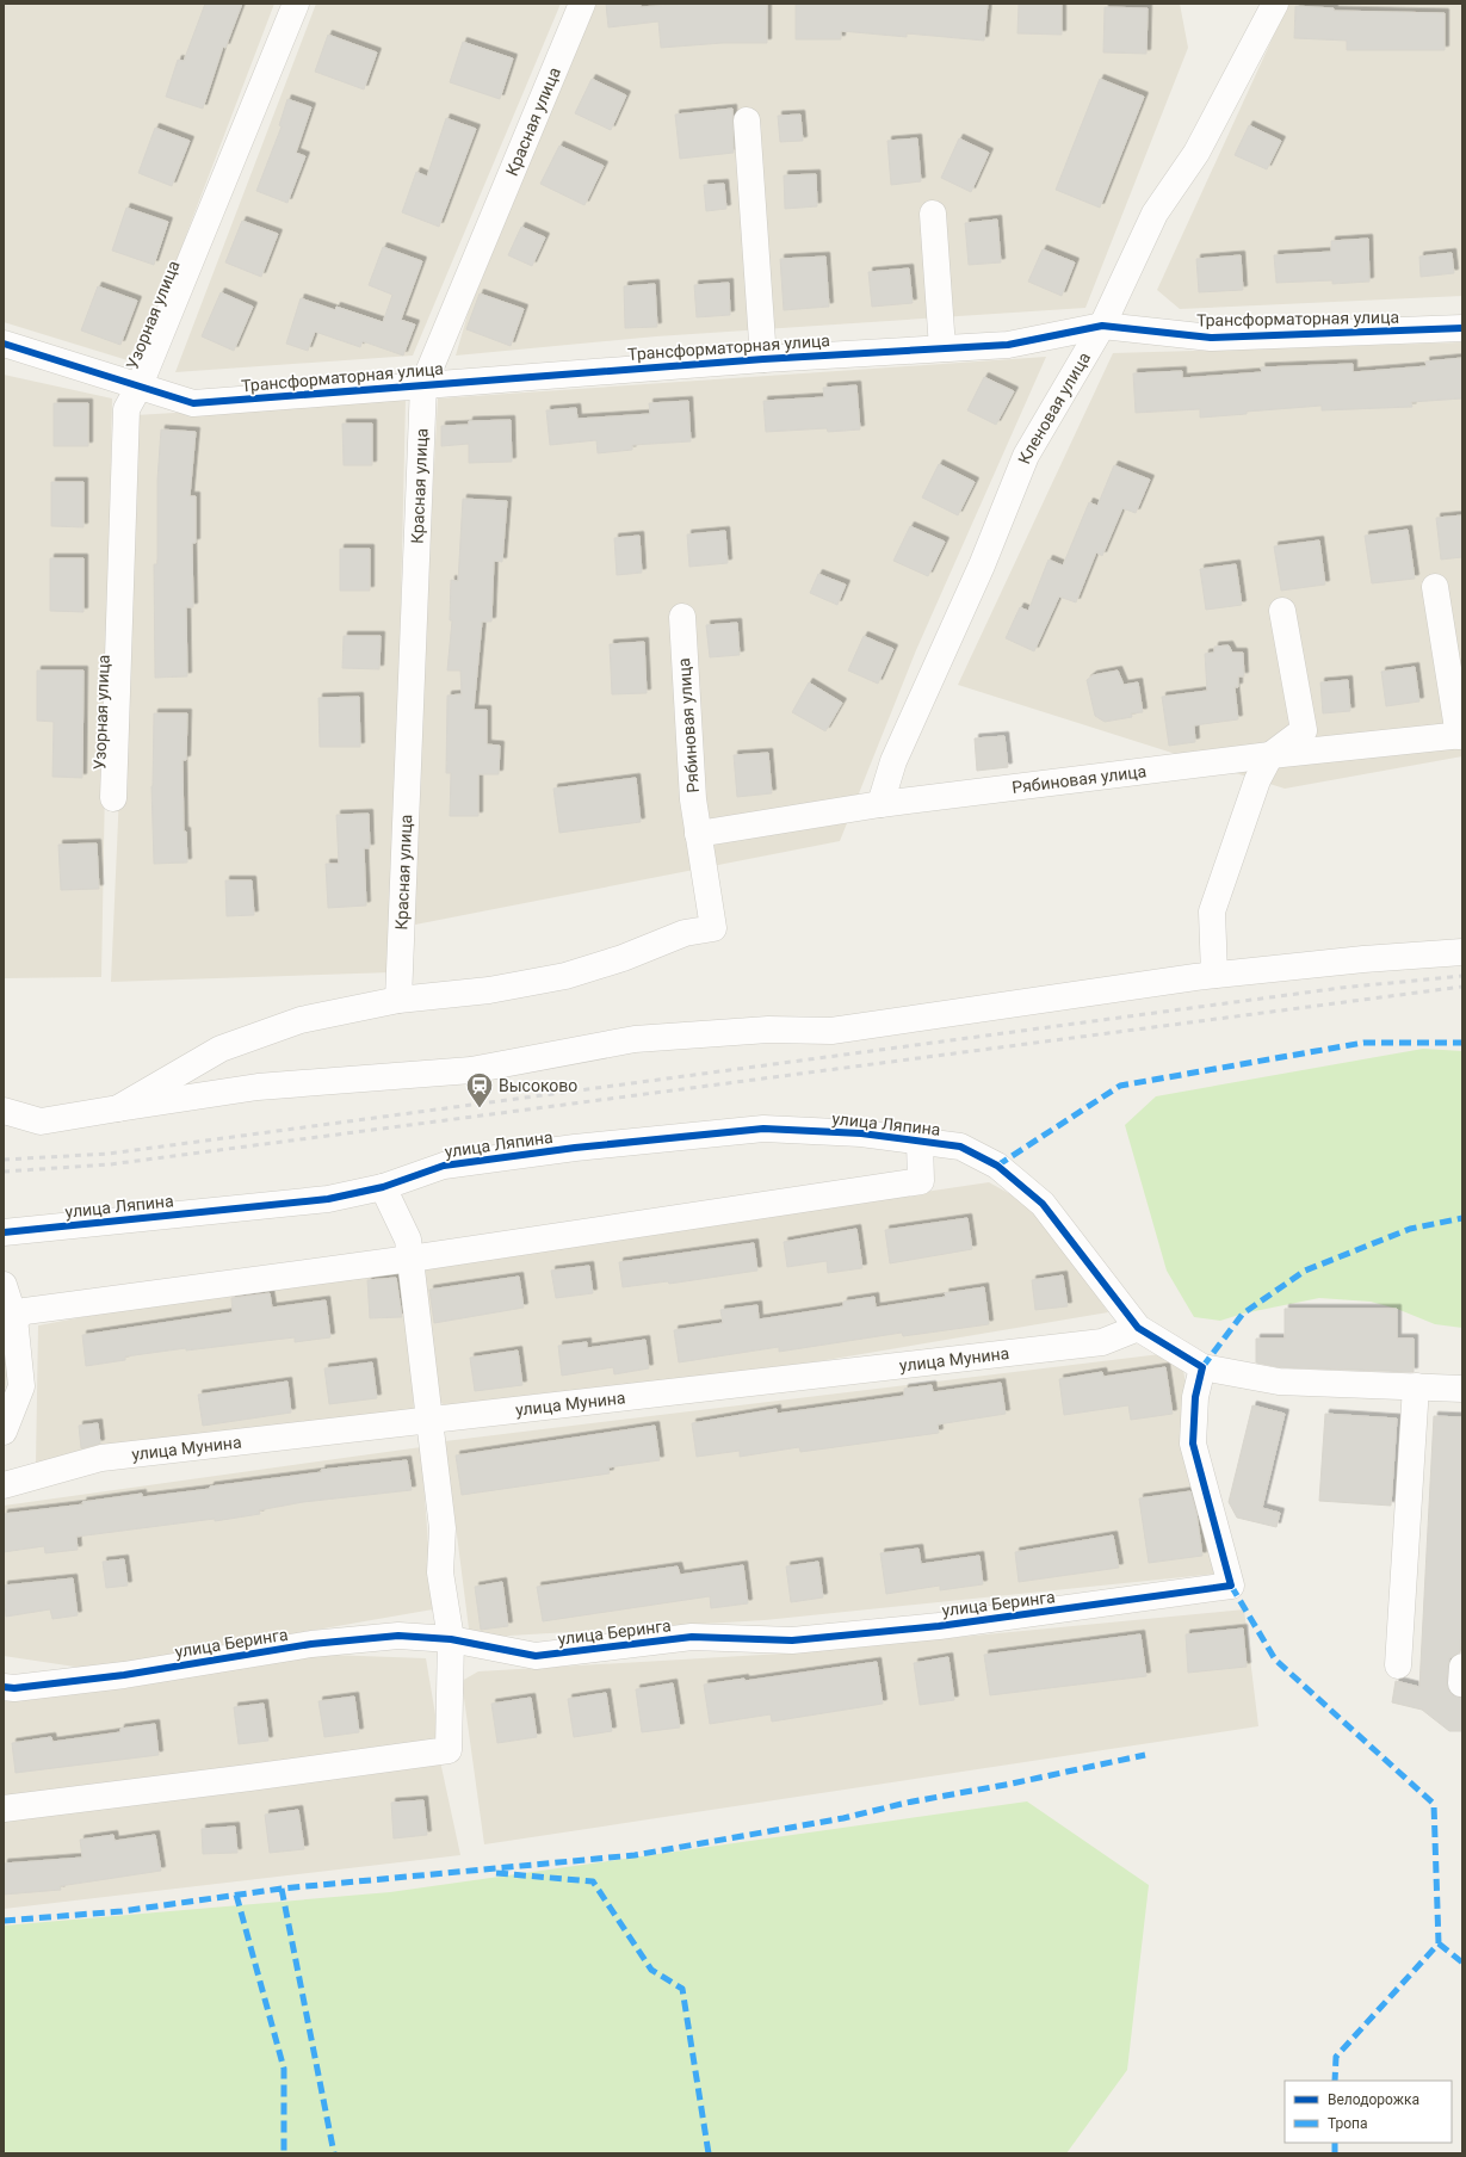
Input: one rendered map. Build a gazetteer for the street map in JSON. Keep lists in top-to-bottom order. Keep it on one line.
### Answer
{"streets":{"street":["Красная улица","Узорная улица","Трансформаторная улица","Кленовая улица","Рябиновая улица","улица Ляпина","улица Мунина","улица Беринга"]},"crossings":[["Красная улица","Трансформаторная улица"],["Красная улица","Рябиновая улица"],["Узорная улица","Трансформаторная улица"],["Трансформаторная улица","Кленовая улица"],["Кленовая улица","Рябиновая улица"],["улица Ляпина","улица Мунина"]],"places":{"station":["Высоково"]},"legend":["Велодорожка","Тропа"]}
